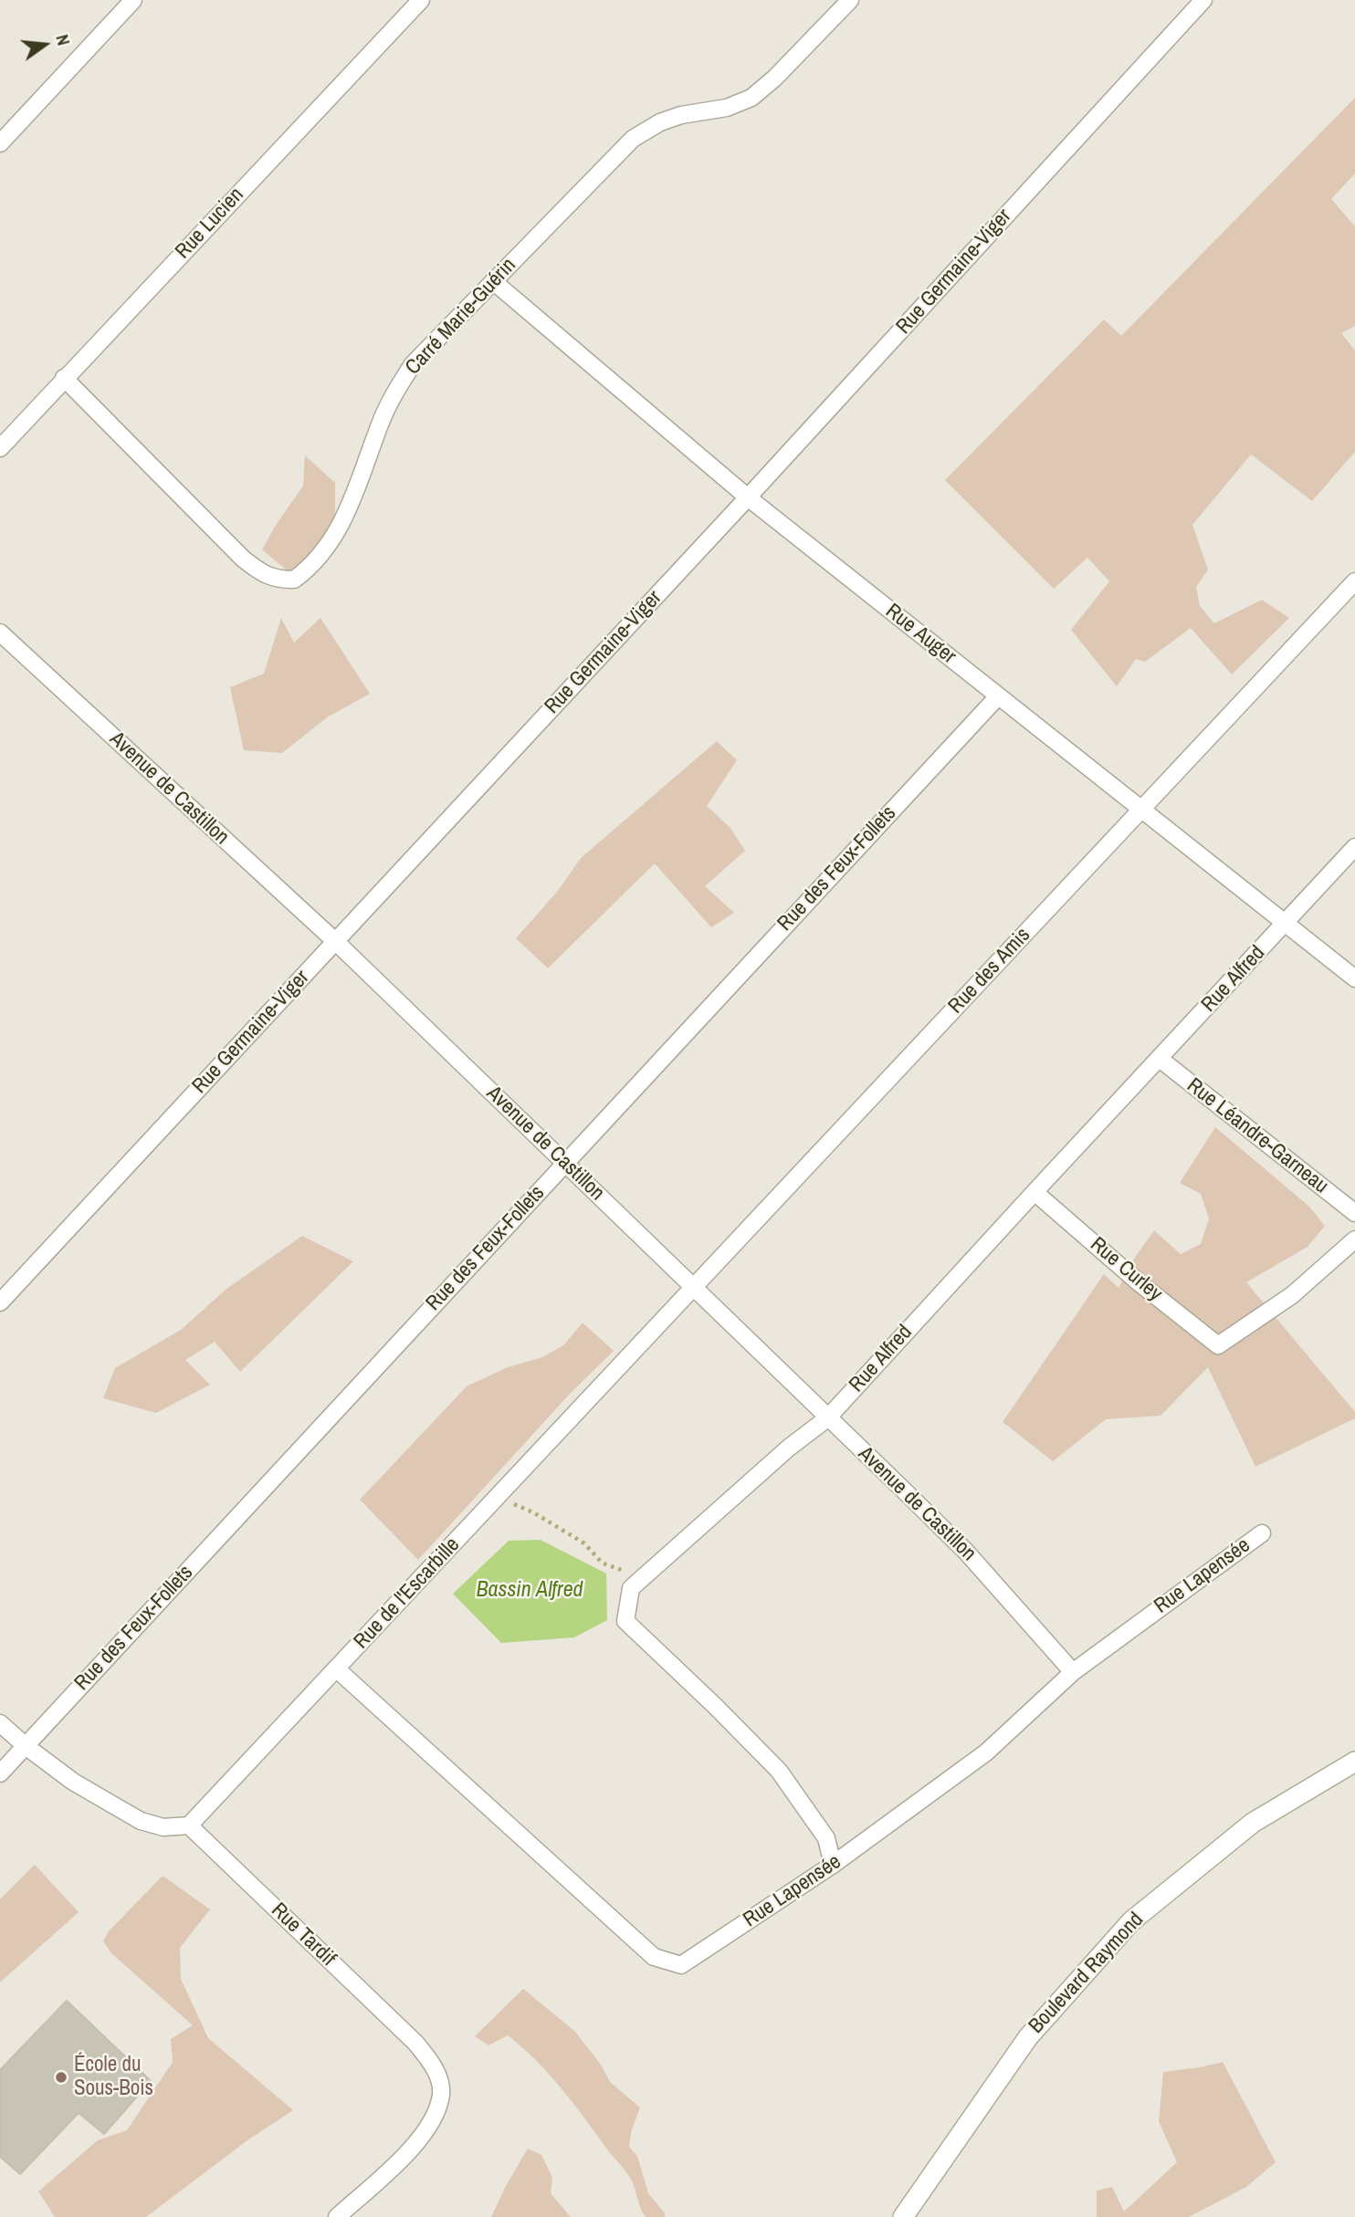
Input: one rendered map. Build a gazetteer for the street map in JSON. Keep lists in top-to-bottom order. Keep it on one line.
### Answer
{"streets":{"street":["Rue Lucien","Rue Germaine-Viger","Carré Marie-Guérin","Rue Auger","Avenue de Castillon","Rue des Feux-Follets","Rue des Amis","Rue Alfred","Rue Léandre-Garneau","Rue Curley","Rue Lapensée","Rue de l'Escarbille","Rue Tardif","Boulevard Raymond"]},"crossings":[["Rue Lucien","Carré Marie-Guérin"],["Rue Germaine-Viger","Rue Auger"],["Rue Germaine-Viger","Avenue de Castillon"],["Carré Marie-Guérin","Rue Auger"],["Rue Auger","Rue des Feux-Follets"],["Rue Auger","Rue des Amis"],["Rue Auger","Rue Alfred"],["Avenue de Castillon","Rue des Feux-Follets"],["Avenue de Castillon","Rue des Amis"],["Avenue de Castillon","Rue Alfred"],["Avenue de Castillon","Rue Lapensée"],["Rue des Amis","Rue de l'Escarbille"],["Rue Alfred","Rue Léandre-Garneau"],["Rue Alfred","Rue Curley"],["Rue Lapensée","Rue de l'Escarbille"],["Rue de l'Escarbille","Rue Tardif"]],"water":["Bassin Alfred"],"places":["École du Sous-Bois"],"north":"right"}
